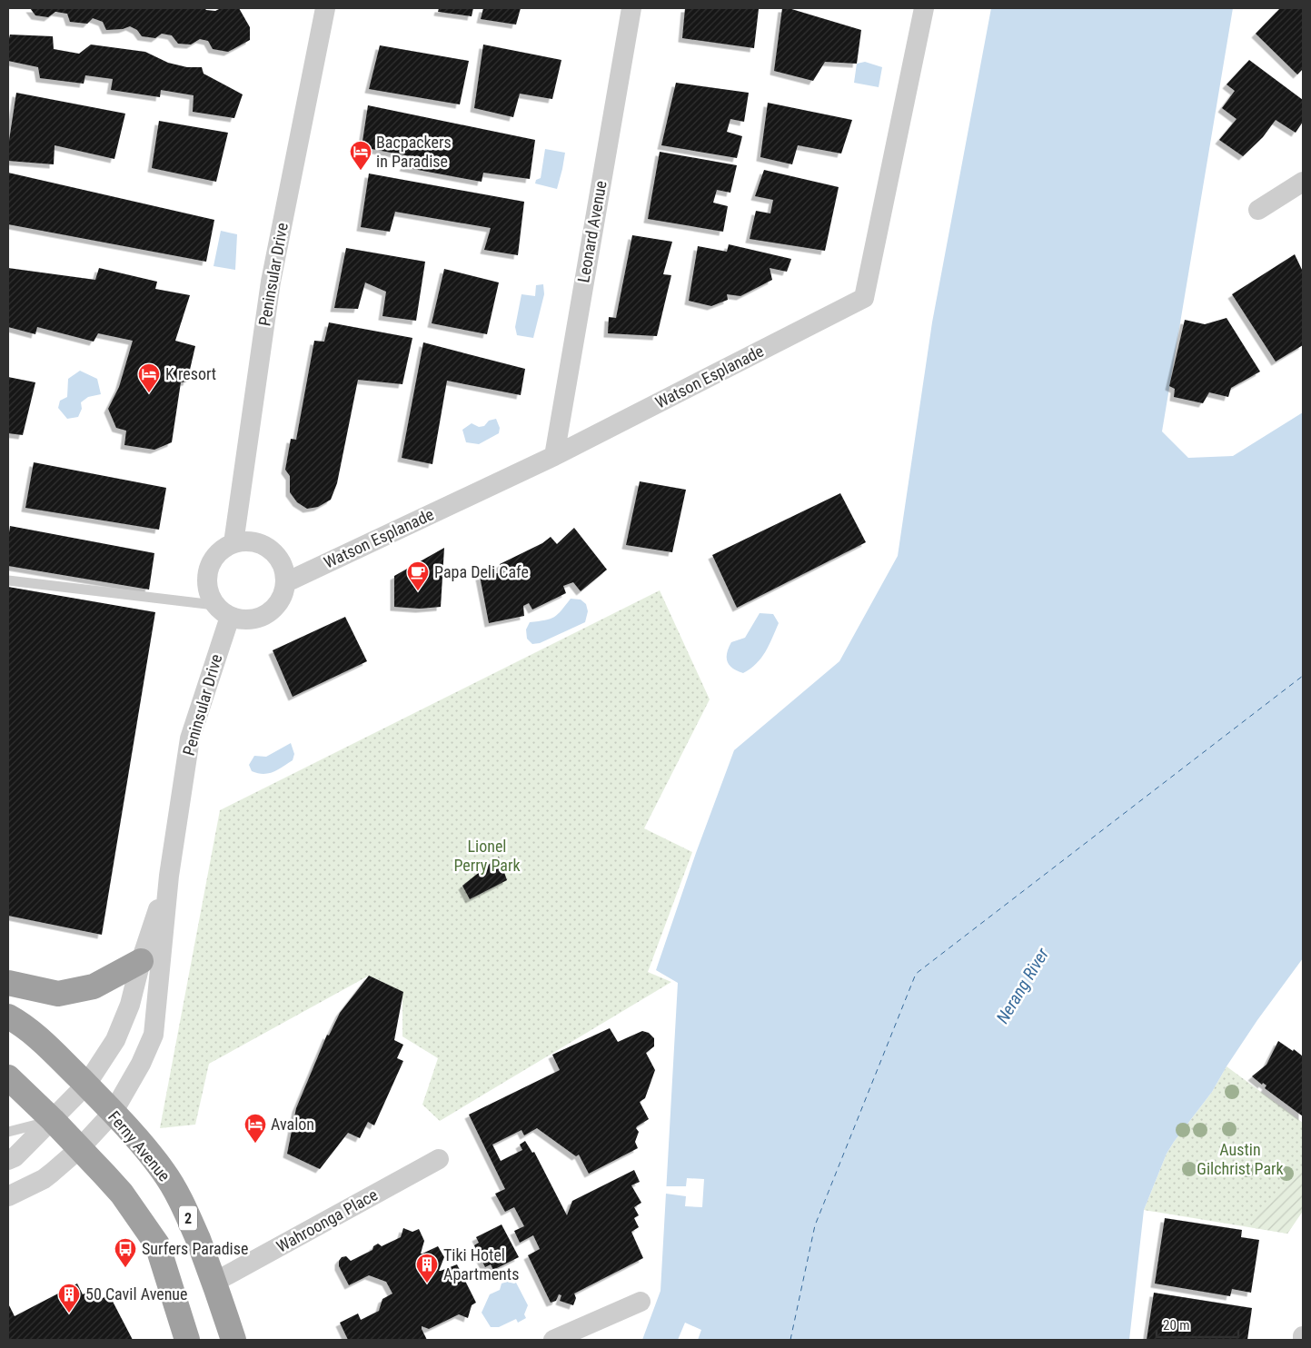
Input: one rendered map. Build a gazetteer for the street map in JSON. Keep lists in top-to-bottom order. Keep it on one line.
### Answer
{"streets":{"highway":["Ferny Avenue","2"],"street":["Leonard Avenue","Peninsular Drive","Watson Esplanade","Wahroonga Place"]},"crossings":[["Leonard Avenue","Watson Esplanade"],["Peninsular Drive","Watson Esplanade"],["Peninsular Drive","Ferny Avenue"],["Peninsular Drive","2"],["Ferny Avenue","2"],["Ferny Avenue","Wahroonga Place"]],"water":["Nerang River"],"parks":["Lionel Perry Park","Austin Gilchrist Park"],"places":{"hotel":["Bacpackers in Paradise","K resort","Avalon"],"cafe":["Papa Deli Cafe"],"bus stop":["Surfers Paradise"],"building":["Tiki Hotel Apartments","50 Cavil Avenue"]},"scale_bar":"20 m"}
